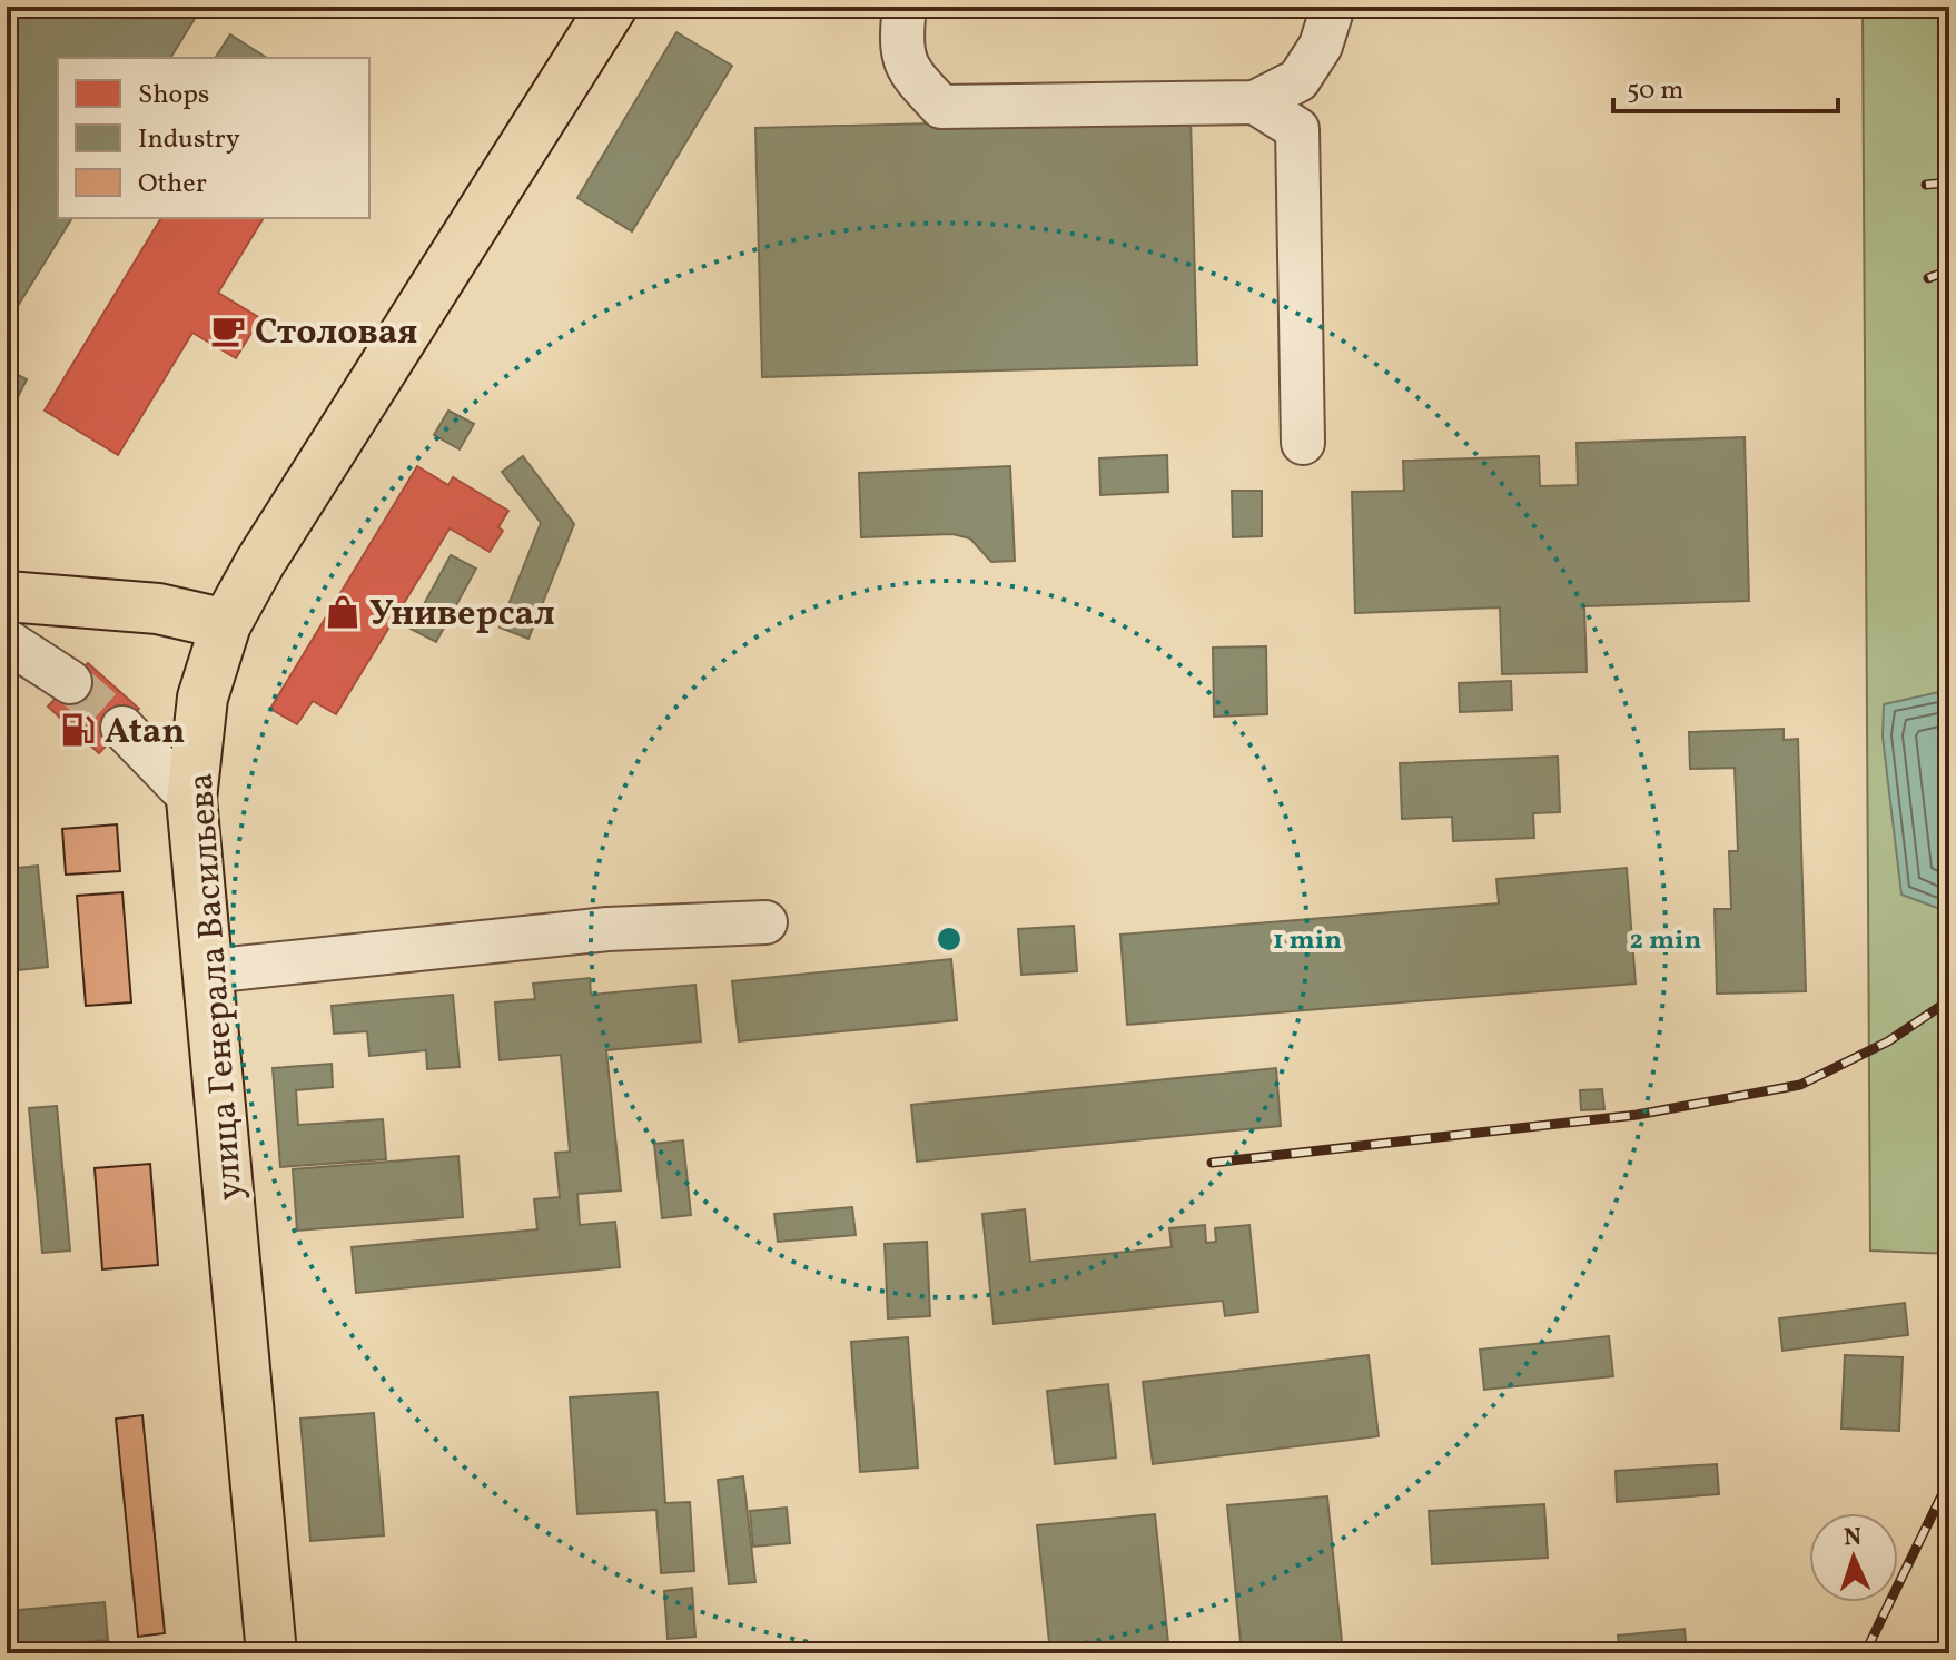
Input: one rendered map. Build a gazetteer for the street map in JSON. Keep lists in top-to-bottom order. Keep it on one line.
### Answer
{"streets":{"main road":["улица Генерала Васильева"]},"places":{"cafe":["Столовая"],"shop":["Универсал"],"fuel station":["Atan"]},"legend":["Shops","Industry","Other"],"scale_bar":"50 m","north":"top","rings":["1 min","2 min"]}
